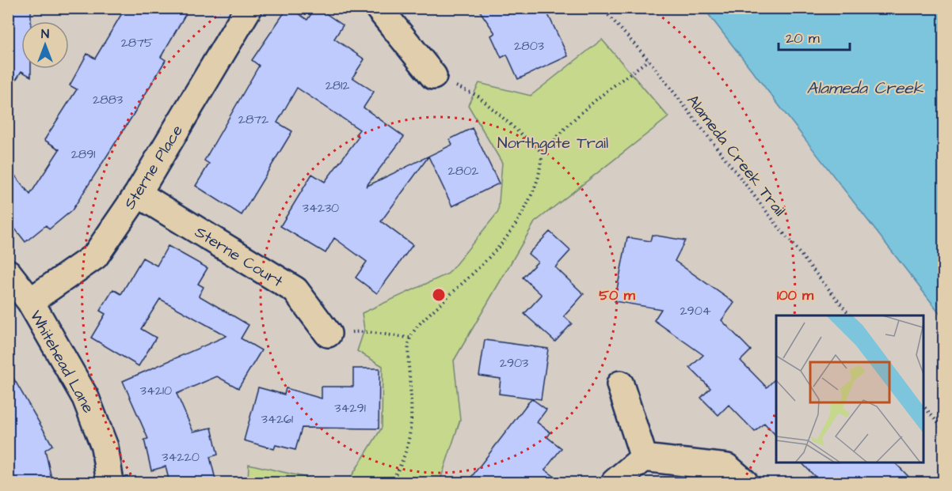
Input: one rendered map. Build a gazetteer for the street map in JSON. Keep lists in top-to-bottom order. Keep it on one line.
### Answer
{"streets":{"street":["Sterne Place","Sterne Court","Whitehead Lane"],"path":["Alameda Creek Trail"]},"crossings":[["Sterne Place","Sterne Court"],["Sterne Place","Whitehead Lane"]],"water":["Alameda Creek"],"parks":["Northgate Trail"],"house_numbers":["2875","2803","2812","2883","2872","2891","2802","34230","2904","2903","34210","34291","34261","34220"],"scale_bar":"20 m","north":"top","rings":["50 m","100 m"]}
